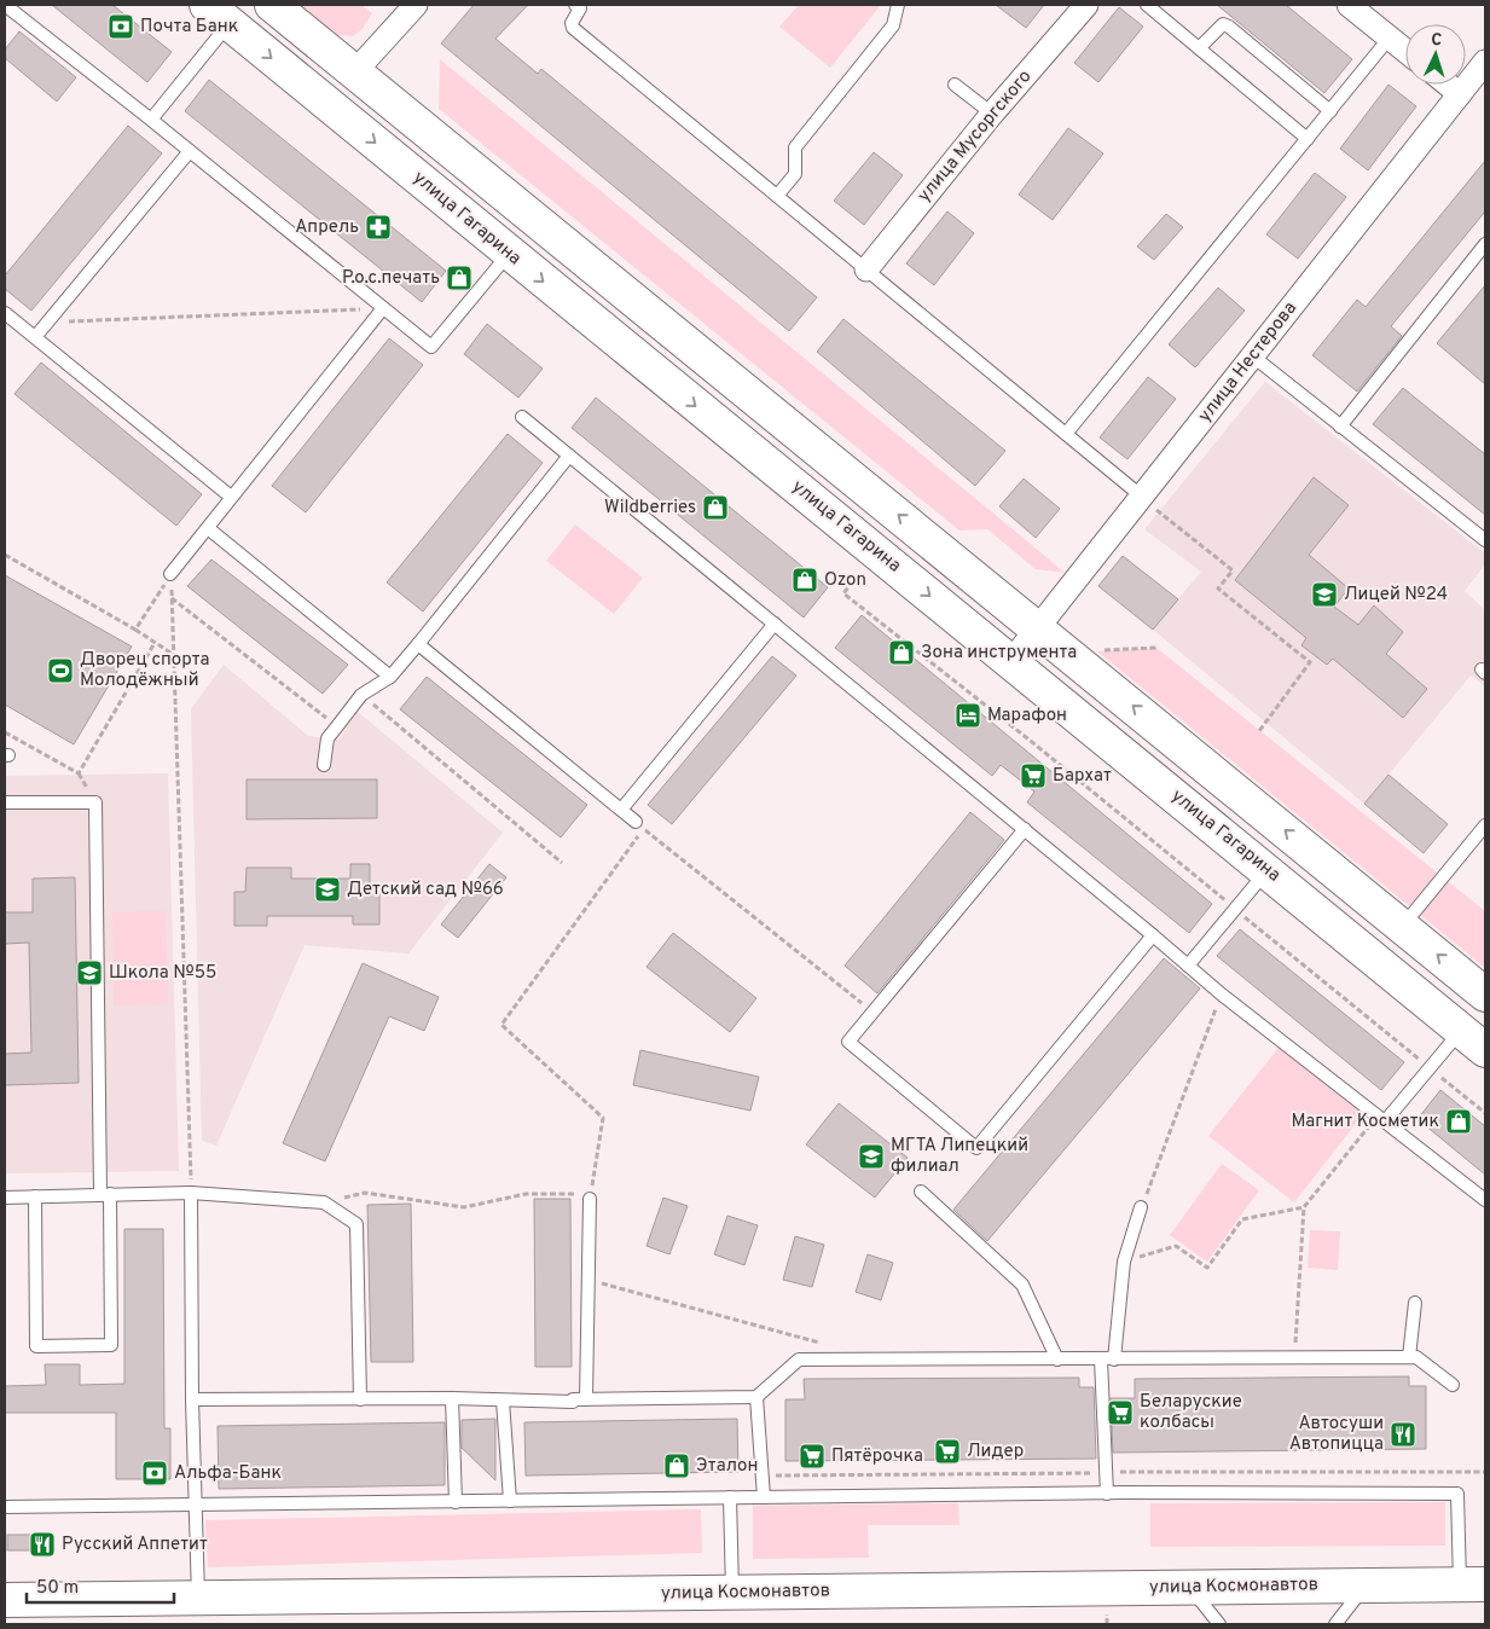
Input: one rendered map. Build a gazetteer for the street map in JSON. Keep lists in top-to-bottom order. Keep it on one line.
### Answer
{"streets":{"main road":["улица Гагарина","улица Космонавтов"],"street":["улица Мусоргского","улица Нестерова"]},"crossings":[["улица Гагарина","улица Нестерова"]],"places":{"bank":["Почта Банк","Альфа-Банк"],"pharmacy":["Апрель"],"shop":["Р.о.с.печать","Wildberries","Ozon","Зона инструмента","Магнит Косметик","Эталон"],"school or university":["Лицей №24","Детский сад №66","Школа №55","МГТА Липецкий филиал"],"sports":["Дворец спорта Молодёжный"],"hotel":["Марафон"],"supermarket":["Бархат","Беларуские колбасы","Лидер","Пятёрочка"],"restaurant":["Автосуши Автопицца","Русский Аппетит"]},"scale_bar":"50 m","north":"top"}
